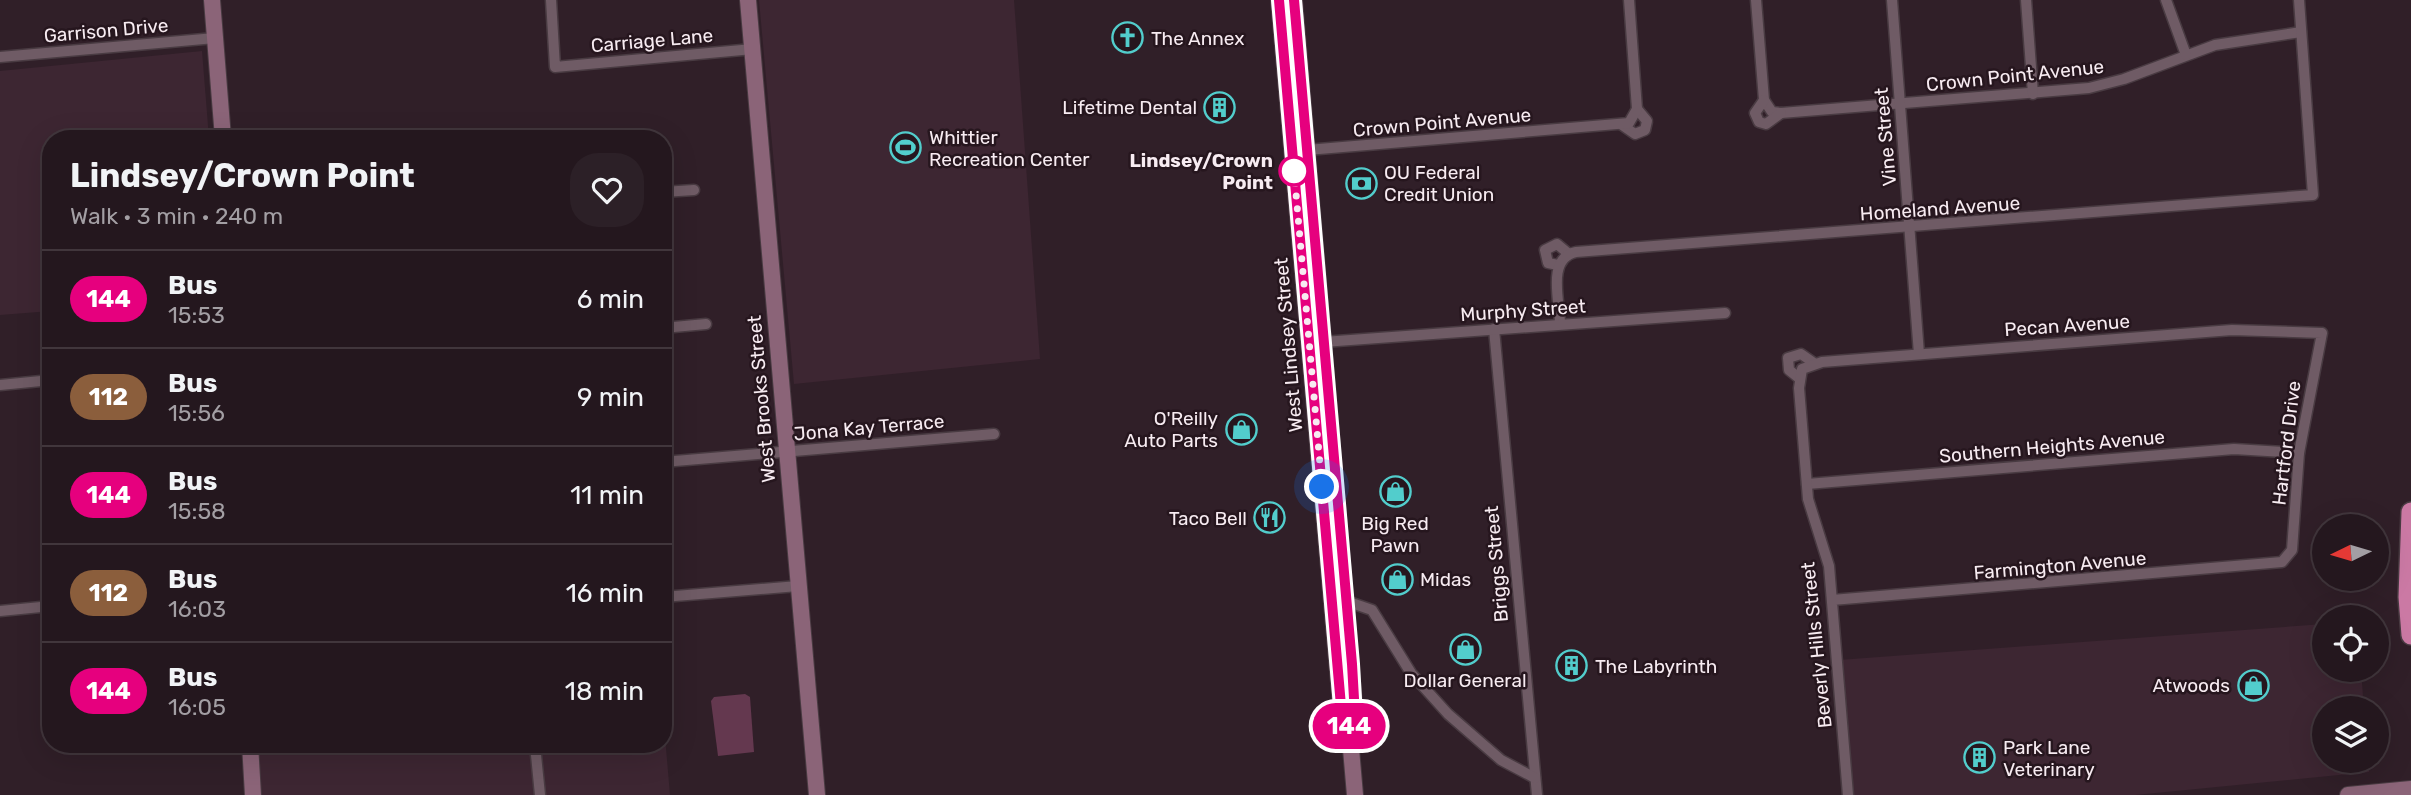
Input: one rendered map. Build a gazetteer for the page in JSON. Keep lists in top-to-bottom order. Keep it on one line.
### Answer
{"streets":{"street":["Garrison Drive","Carriage Lane","Crown Point Avenue","Vine Street","Homeland Avenue","Murphy Street","Pecan Avenue","West Lindsey Street","West Brooks Street","Jona Kay Terrace","Hartford Drive","Southern Heights Avenue","Briggs Street","Farmington Avenue","Beverly Hills Street"]},"crossings":[["Carriage Lane","West Brooks Street"],["Crown Point Avenue","Vine Street"],["Crown Point Avenue","Homeland Avenue"],["Crown Point Avenue","West Lindsey Street"],["Vine Street","Homeland Avenue"],["Vine Street","Pecan Avenue"],["Homeland Avenue","Murphy Street"],["Murphy Street","West Lindsey Street"],["Murphy Street","Briggs Street"],["Pecan Avenue","Hartford Drive"],["Pecan Avenue","Beverly Hills Street"],["West Brooks Street","Jona Kay Terrace"],["Hartford Drive","Southern Heights Avenue"],["Hartford Drive","Farmington Avenue"],["Southern Heights Avenue","Beverly Hills Street"],["Farmington Avenue","Beverly Hills Street"]],"places":{"church":["The Annex"],"building":["Lifetime Dental","The Labyrinth","Park Lane Veterinary"],"sports":["Whittier Recreation Center"],"other":["Lindsey/Crown Point"],"bank":["OU Federal Credit Union"],"shop":["O'Reilly Auto Parts","Big Red Pawn","Midas","Dollar General","Atwoods"],"restaurant":["Taco Bell"]},"lines":["bus line 144"],"north":"left","page":{"on_map":"144","heading":["Lindsey/Crown Point","Walk · 3 min · 240 m"],"list":[{"mark":"144","name":"Bus","note":"15:53","value":"6 min"},{"mark":"112","name":"Bus","note":"15:56","value":"9 min"},{"mark":"144","name":"Bus","note":"15:58","value":"11 min"},{"mark":"112","name":"Bus","note":"16:03","value":"16 min"},{"mark":"144","name":"Bus","note":"16:05","value":"18 min"}]}}
